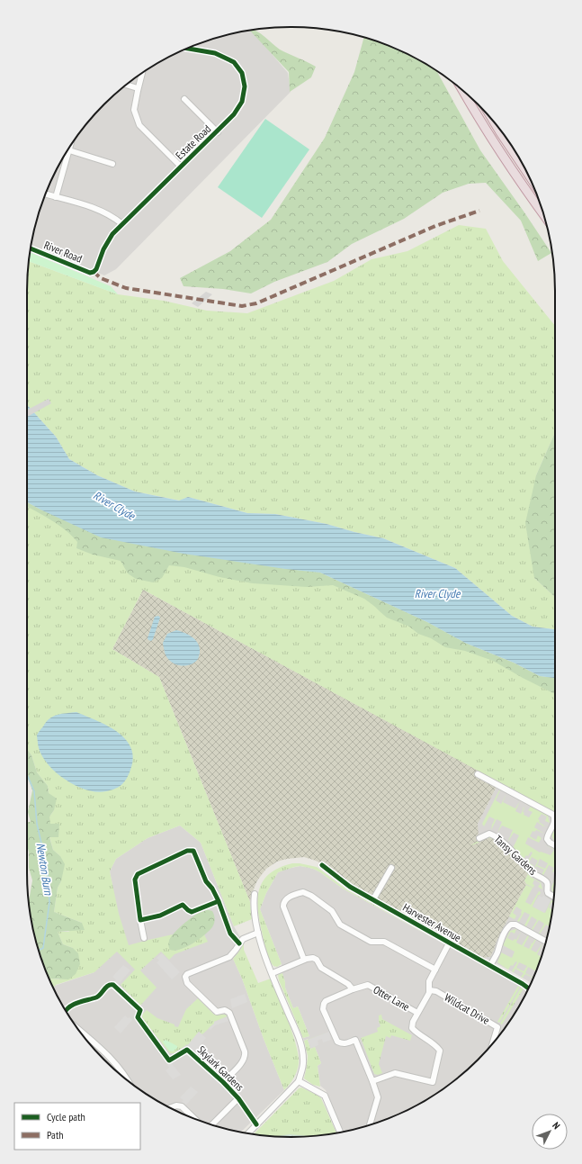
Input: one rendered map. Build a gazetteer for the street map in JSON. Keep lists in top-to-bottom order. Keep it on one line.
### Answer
{"streets":{"street":["Estate Road","River Road","Tansy Gardens","Harvester Avenue","Otter Lane","Wildcat Drive","Skylark Gardens"]},"crossings":[["Estate Road","River Road"]],"water":["River Clyde","Newton Burn"],"legend":["Cycle path","Path"],"north":"top right"}
